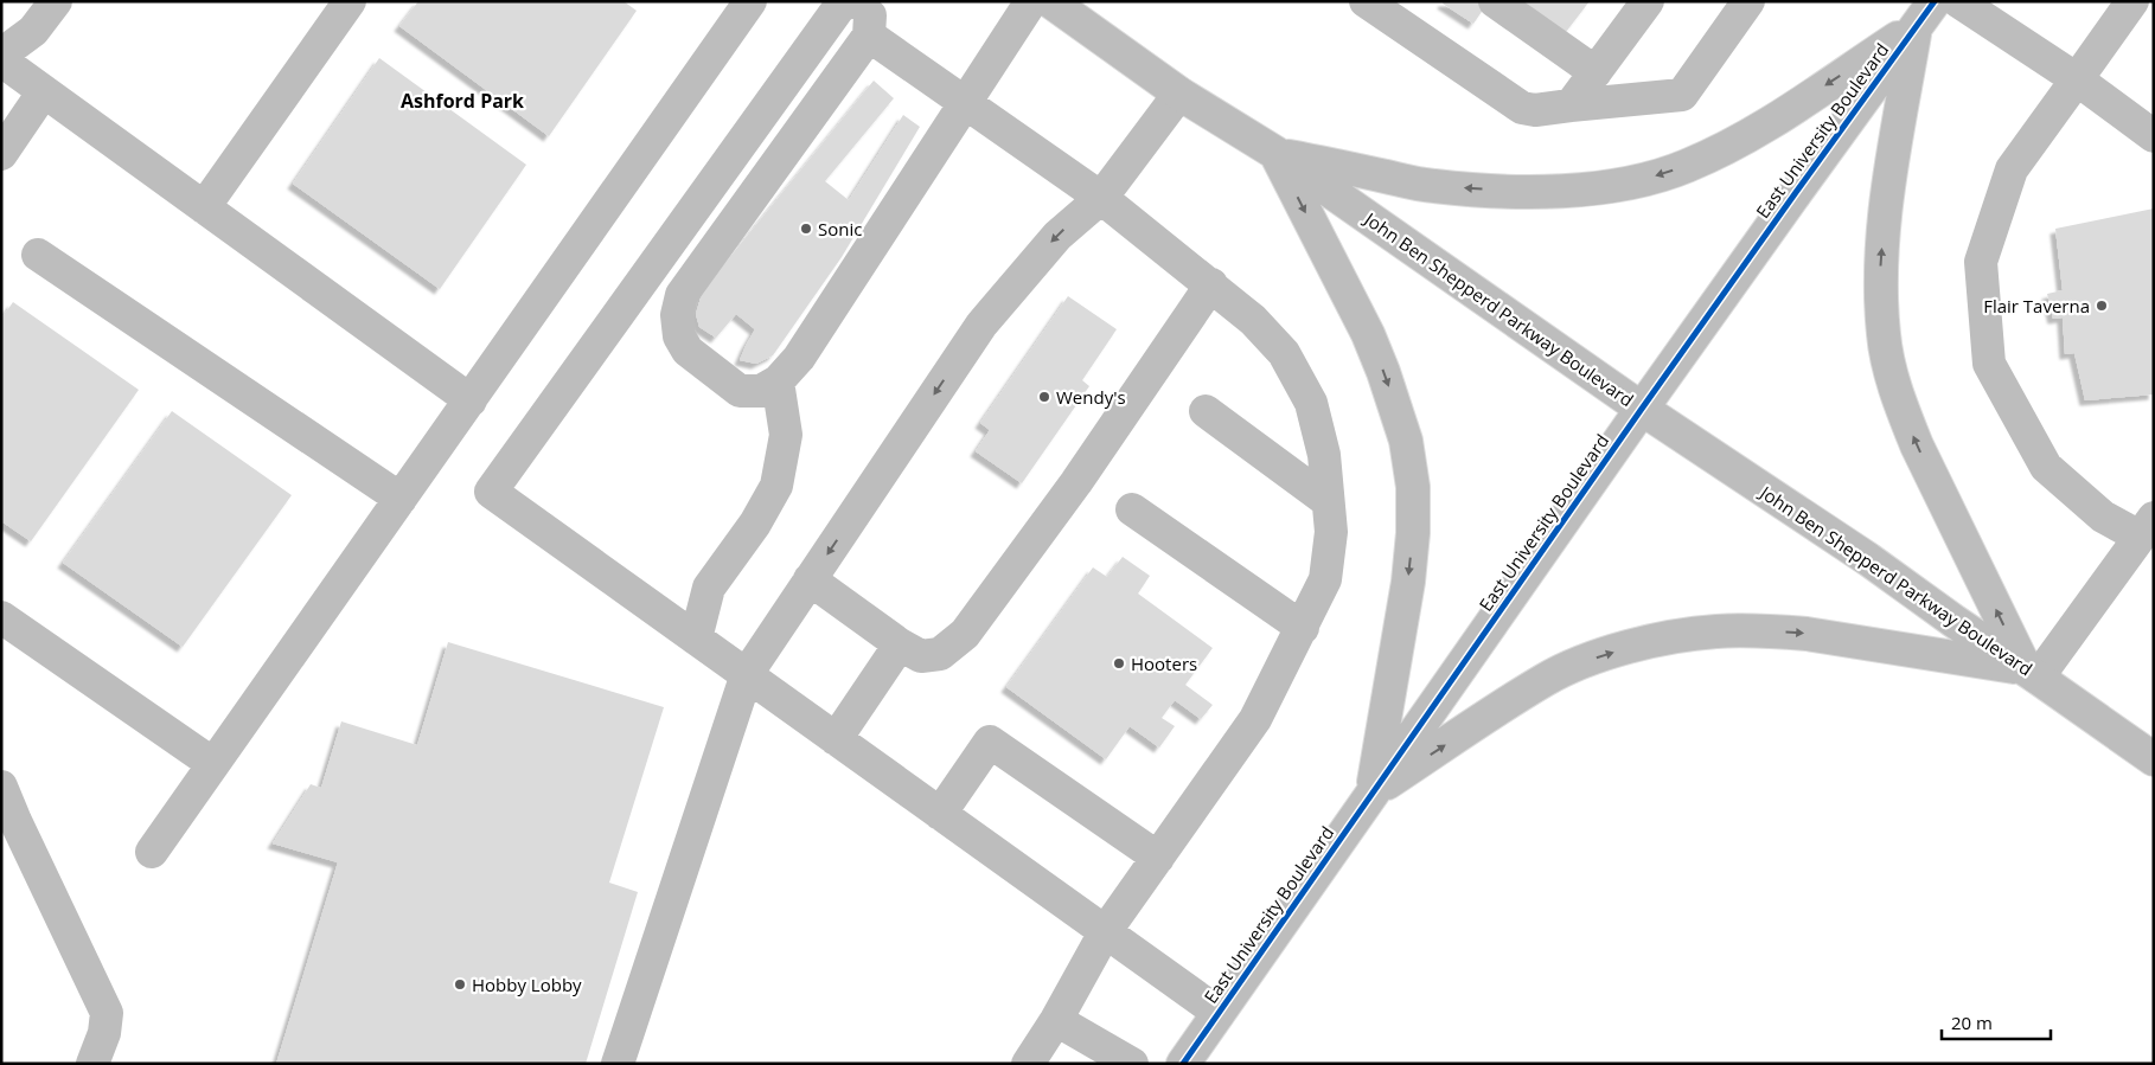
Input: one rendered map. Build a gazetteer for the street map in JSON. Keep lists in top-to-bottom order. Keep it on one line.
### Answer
{"streets":{"main road":["East University Boulevard","John Ben Shepperd Parkway Boulevard"]},"crossings":[["East University Boulevard","John Ben Shepperd Parkway Boulevard"]],"districts":["Ashford Park"],"places":["Sonic","Flair Taverna","Wendy's","Hooters","Hobby Lobby"],"scale_bar":"20 m"}
